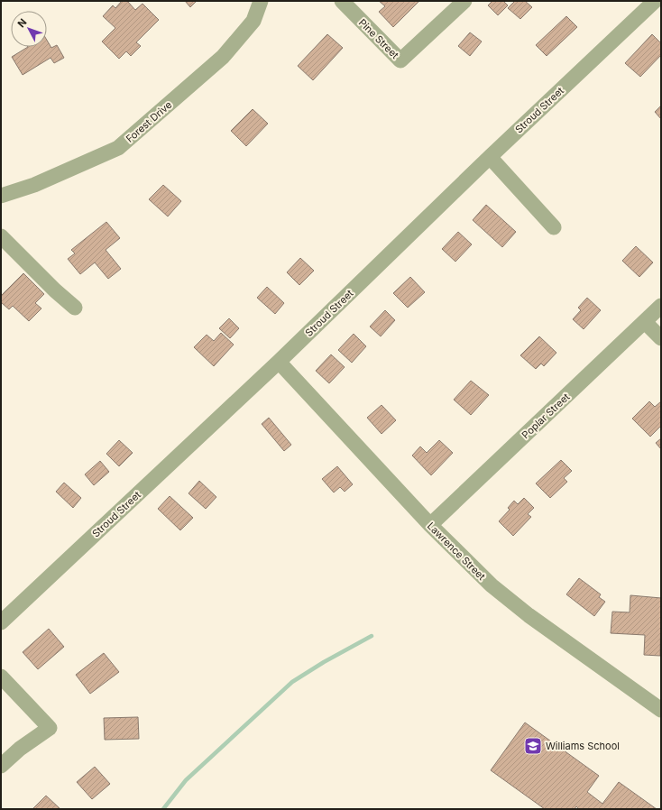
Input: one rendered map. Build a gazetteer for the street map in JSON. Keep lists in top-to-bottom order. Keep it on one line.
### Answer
{"streets":{"street":["Pine Street","Stroud Street","Forest Drive","Poplar Street","Lawrence Street"]},"crossings":[["Stroud Street","Lawrence Street"],["Poplar Street","Lawrence Street"]],"places":{"school or university":["Williams School"]},"north":"top left"}
